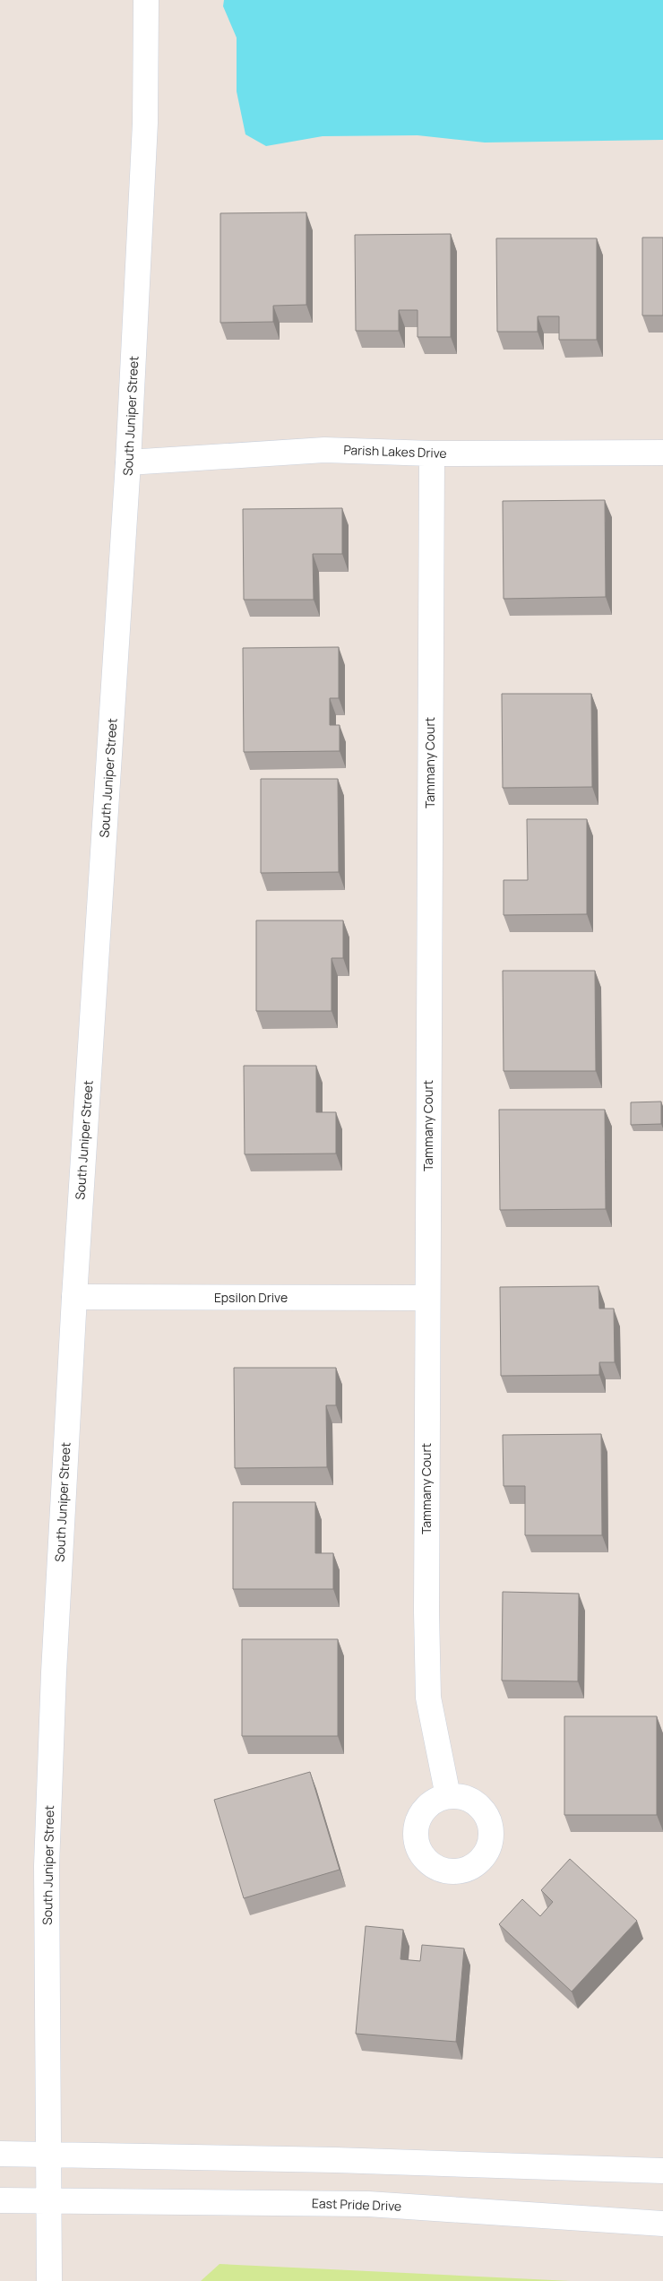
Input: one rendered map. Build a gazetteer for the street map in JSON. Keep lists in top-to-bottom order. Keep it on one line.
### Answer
{"streets":{"street":["South Juniper Street","Parish Lakes Drive","Tammany Court","Epsilon Drive","East Pride Drive"]},"crossings":[["South Juniper Street","Parish Lakes Drive"],["South Juniper Street","Epsilon Drive"],["South Juniper Street","East Pride Drive"],["Parish Lakes Drive","Tammany Court"],["Tammany Court","Epsilon Drive"]]}
